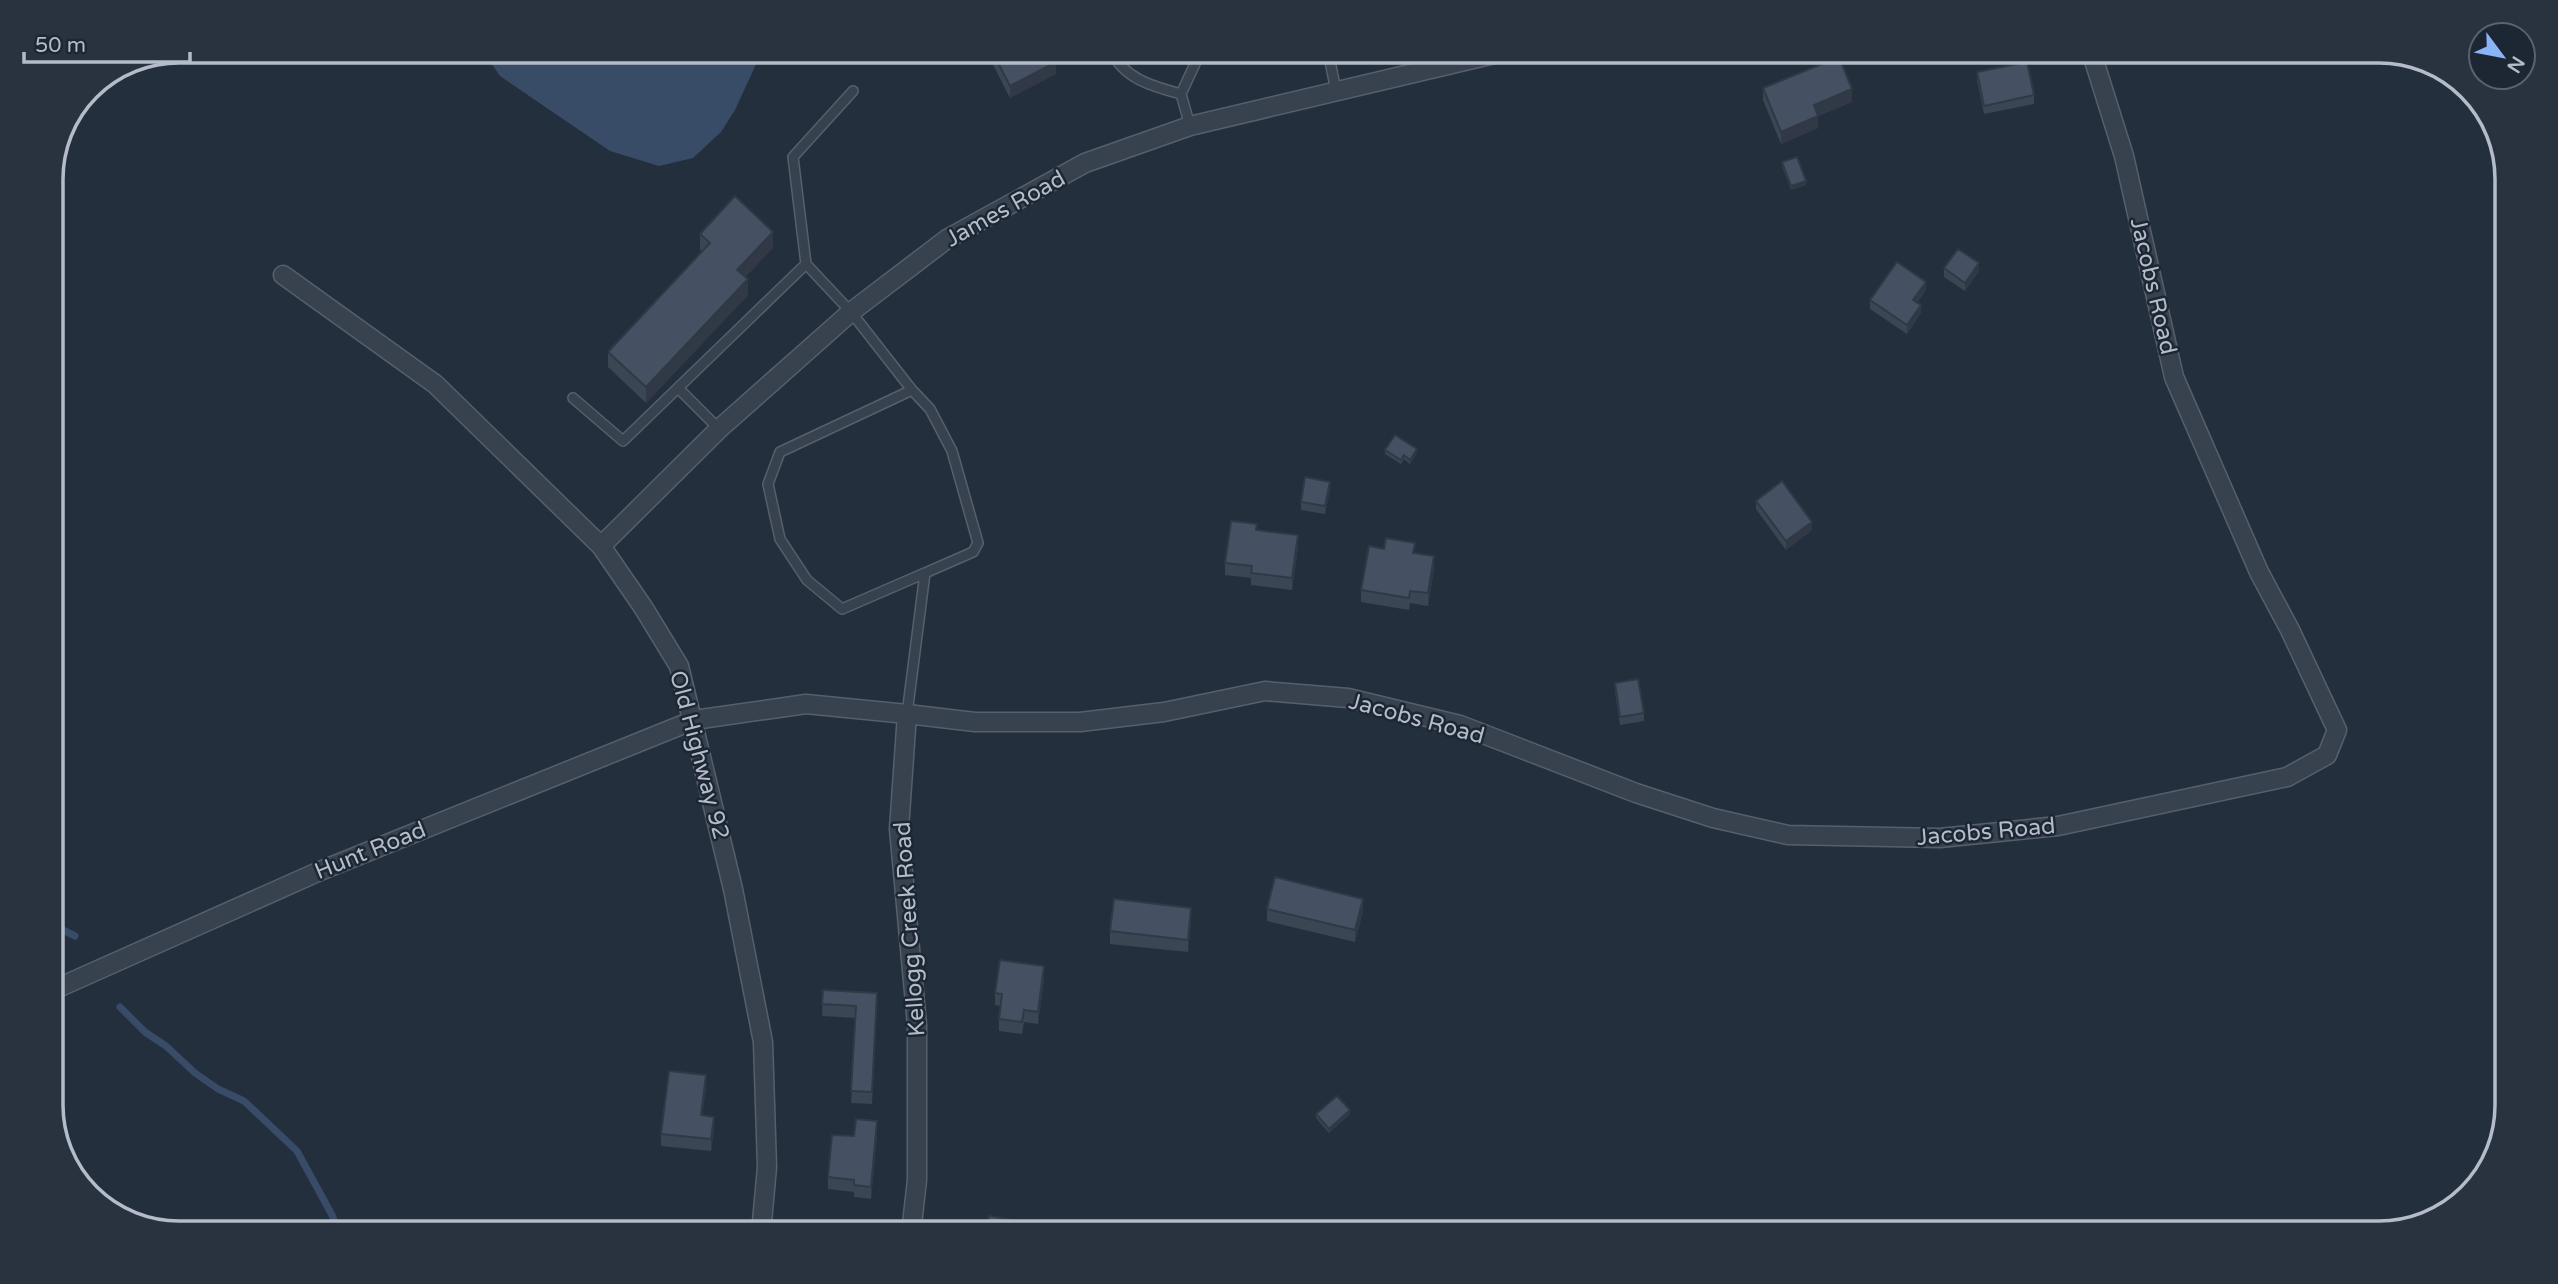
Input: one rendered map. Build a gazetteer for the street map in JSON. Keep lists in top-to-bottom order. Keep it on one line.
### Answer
{"streets":{"street":["James Road","Jacobs Road","Old Highway 92","Hunt Road","Kellogg Creek Road"]},"crossings":[["James Road","Old Highway 92"],["Jacobs Road","Kellogg Creek Road"],["Old Highway 92","Hunt Road"]],"scale_bar":"50 m","north":"bottom right"}
